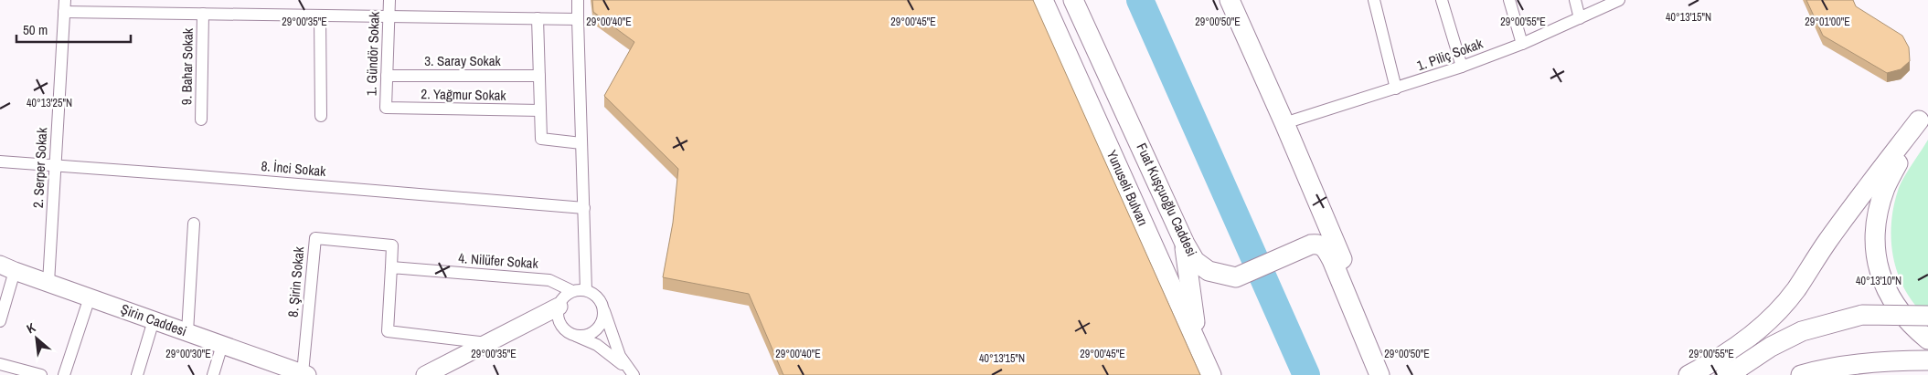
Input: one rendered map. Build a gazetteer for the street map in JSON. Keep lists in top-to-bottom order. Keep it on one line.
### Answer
{"streets":{"main road":["Yunuseli Bulvarı","Fuat Kuşçuoğlu Caddesi"],"street":["1. Gündör Sokak","1. Piliç Sokak","3. Saray Sokak","9. Bahar Sokak","2. Yağmur Sokak","2. Serper Sokak","8. İnci Sokak","4. Nilüfer Sokak","8. Şirin Sokak","Şirin Caddesi"]},"crossings":[["1. Gündör Sokak","3. Saray Sokak"],["1. Gündör Sokak","2. Yağmur Sokak"],["2. Serper Sokak","8. İnci Sokak"],["2. Serper Sokak","Şirin Caddesi"],["4. Nilüfer Sokak","8. Şirin Sokak"],["8. Şirin Sokak","Şirin Caddesi"]],"scale_bar":"50 m","north":"top left","coordinates":["40°13'15\"N","29°00'35\"E","29°00'40\"E","29°00'45\"E","29°00'50\"E","29°00'55\"E","29°01'00\"E","40°13'25\"N","40°13'10\"N","29°00'30\"E"]}
